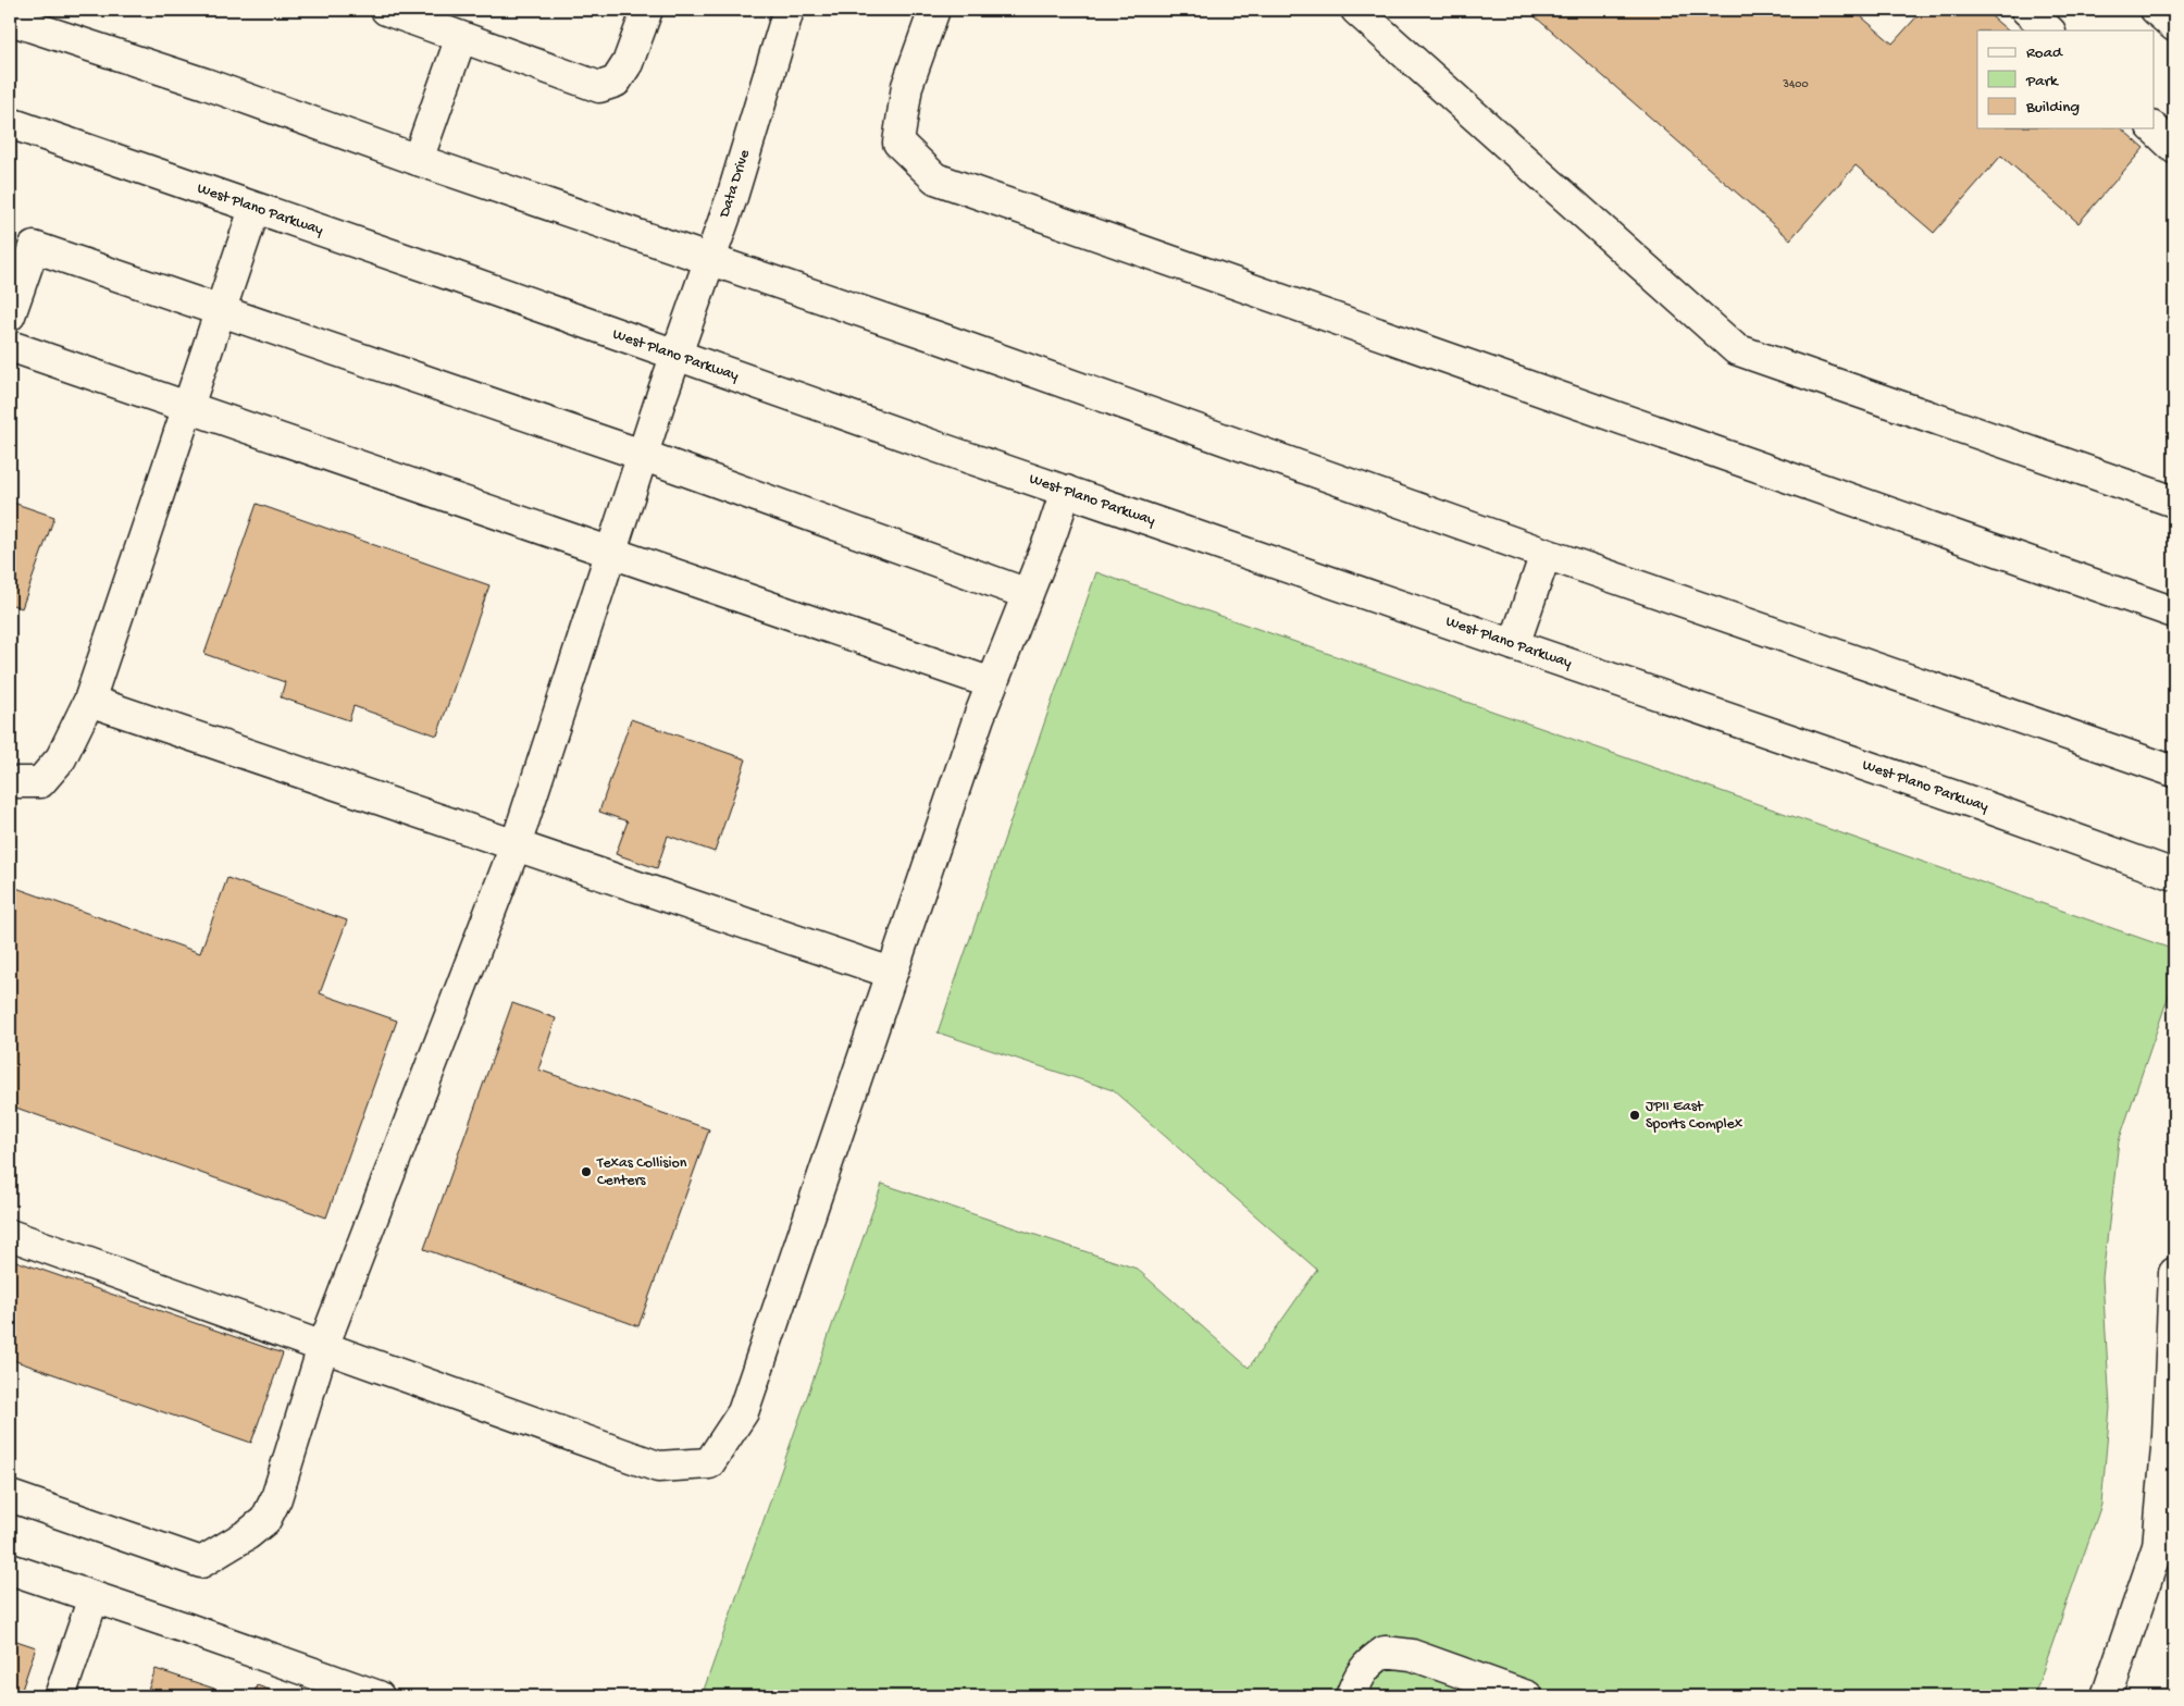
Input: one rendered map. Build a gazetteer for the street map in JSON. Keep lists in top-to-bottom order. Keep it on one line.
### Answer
{"streets":{"main road":["Data Drive","West Plano Parkway"]},"crossings":[["Data Drive","West Plano Parkway"]],"places":["JPII East Sports Complex","Texas Collision Centers"],"house_numbers":["3400"],"legend":["Road","Park","Building"]}
